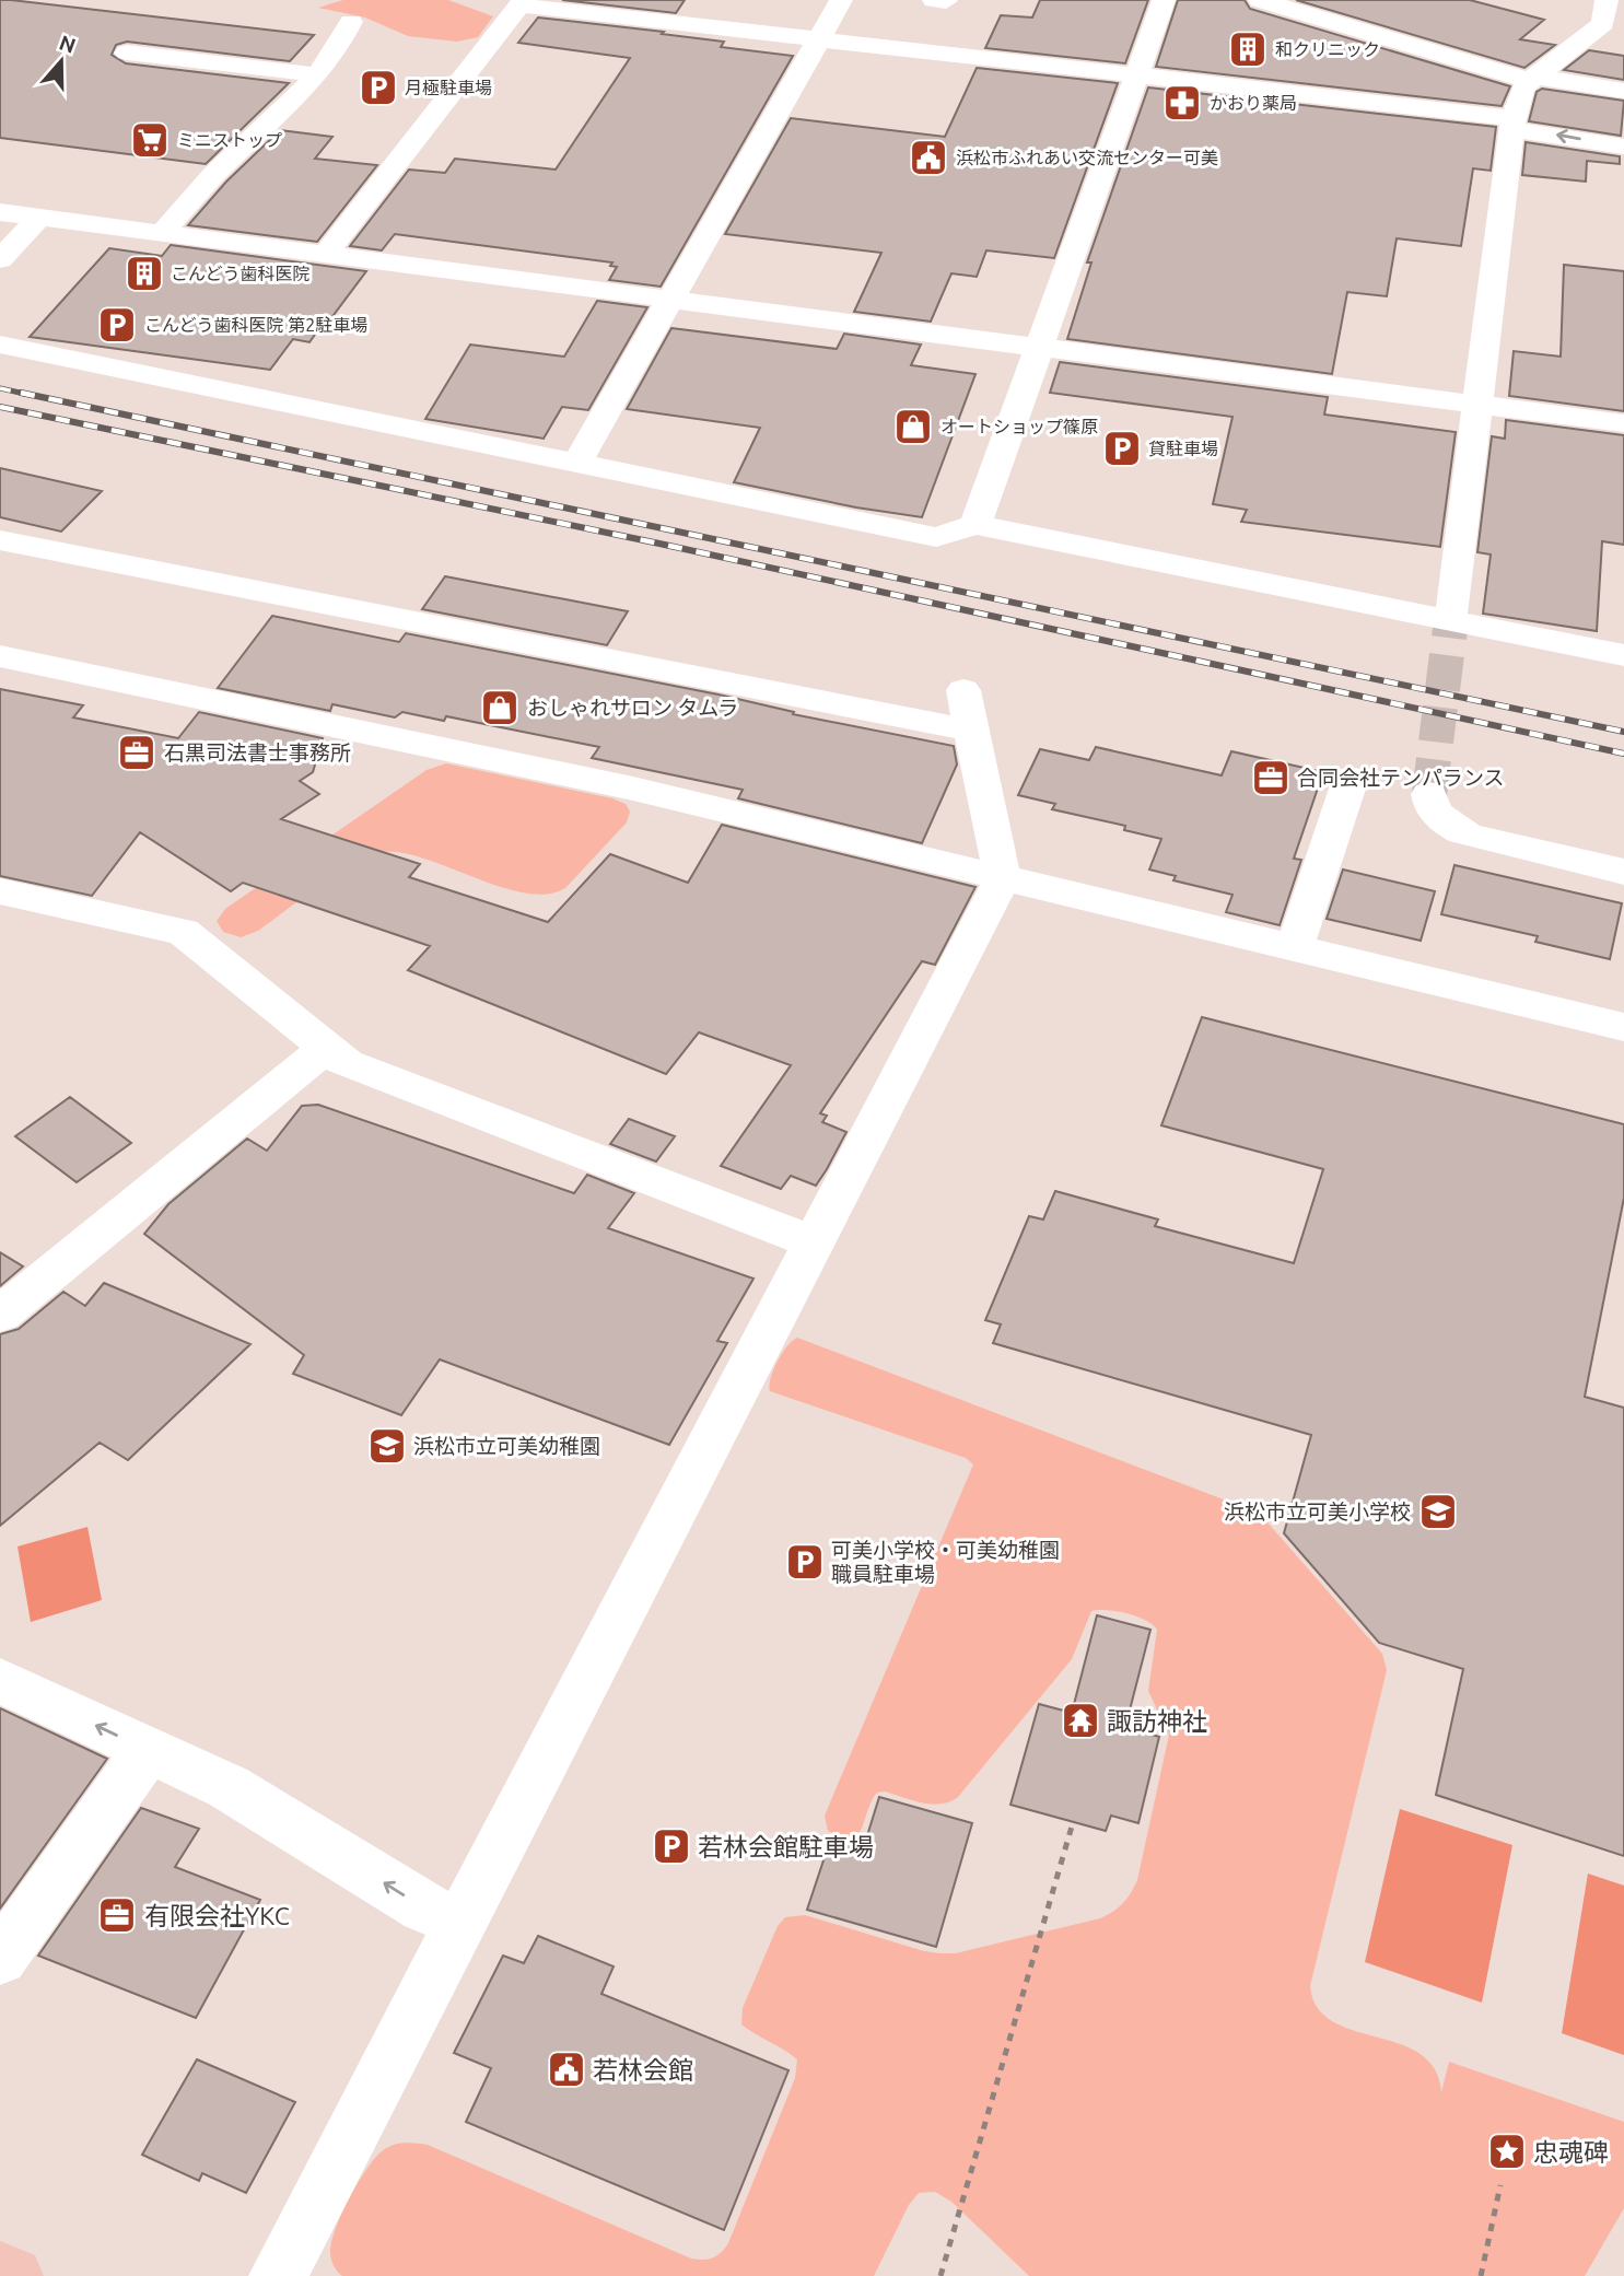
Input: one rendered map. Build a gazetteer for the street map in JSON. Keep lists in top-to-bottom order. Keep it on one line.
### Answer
{"places":{"building":["和クリニック","こんどう歯科医院"],"parking":["月極駐車場","こんどう歯科医院 第2駐車場","貸駐車場","可美小学校・可美幼稚園 職員駐車場","若林会館駐車場"],"pharmacy":["かおり薬局"],"supermarket":["ミニストップ"],"public building":["浜松市ふれあい交流センター可美","若林会館"],"shop":["オートショップ篠原","おしゃれサロン タムラ"],"office":["石黒司法書士事務所","合同会社テンパランス","有限会社YKC"],"school or university":["浜松市立可美幼稚園","浜松市立可美小学校"],"temple":["諏訪神社"],"place":["忠魂碑"]},"north":"top"}
